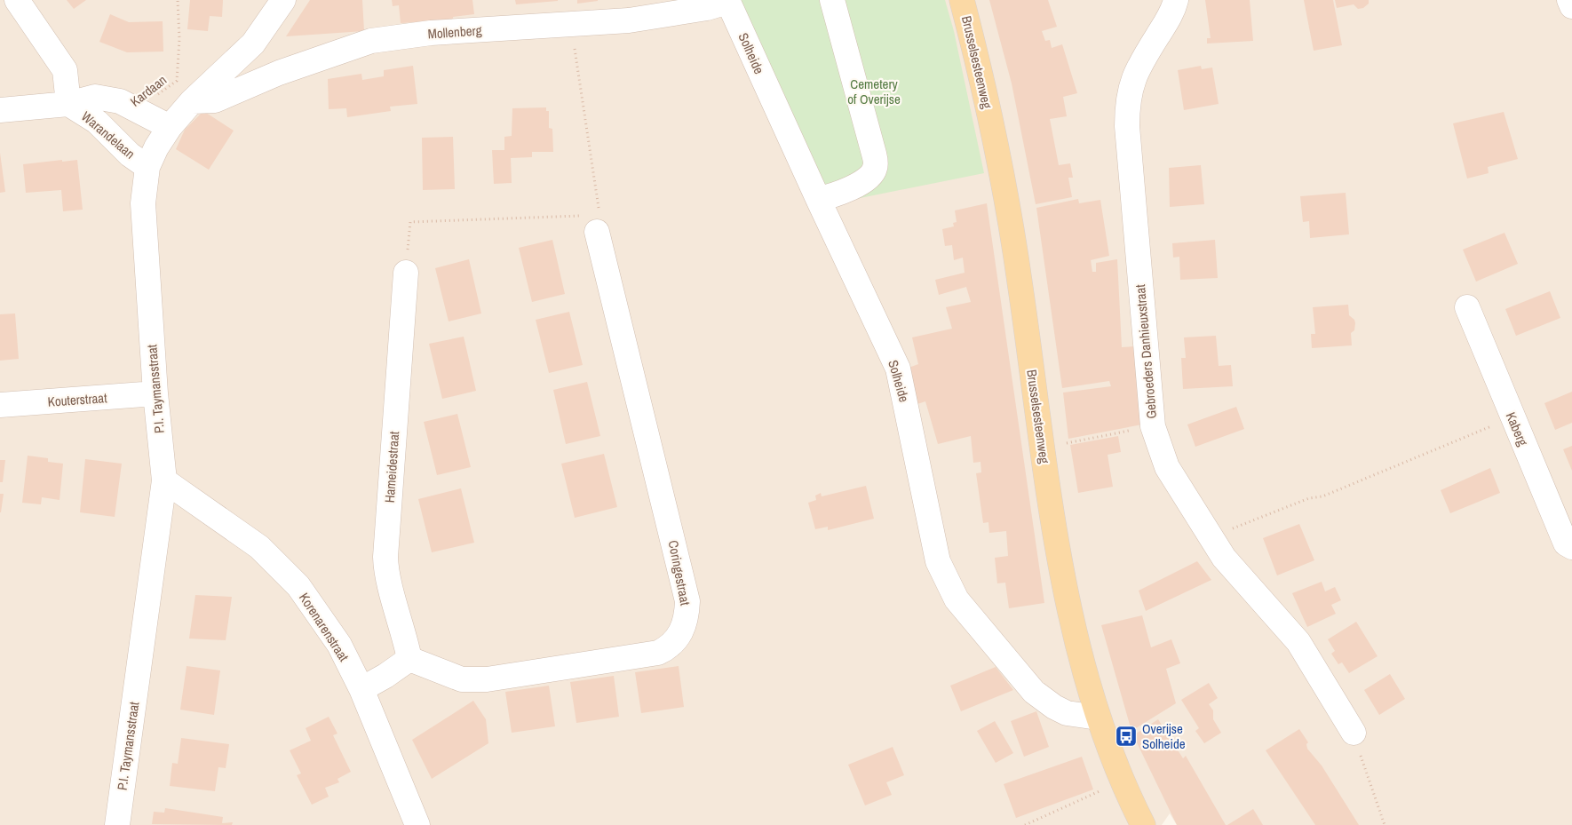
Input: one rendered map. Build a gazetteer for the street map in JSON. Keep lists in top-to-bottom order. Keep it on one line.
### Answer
{"streets":{"main road":["Brusselsesteenweg"],"street":["Mollenberg","Solheide","Warandelaan","Gebroeders Danhieuxstraat","P.I. Taymansstraat","Kouterstraat","Kaberg","Hameidestraat","Coringestraat","Korenarenstraat"],"path":["Kardaan"]},"crossings":[["Mollenberg","Solheide"],["Mollenberg","P.I. Taymansstraat"],["Solheide","Brusselsesteenweg"],["Kardaan","Warandelaan"],["Warandelaan","P.I. Taymansstraat"],["P.I. Taymansstraat","Kouterstraat"],["P.I. Taymansstraat","Korenarenstraat"],["Hameidestraat","Coringestraat"]],"parks":["Cemetery of Overijse"],"places":{"bus stop":["Overijse Solheide"]}}
